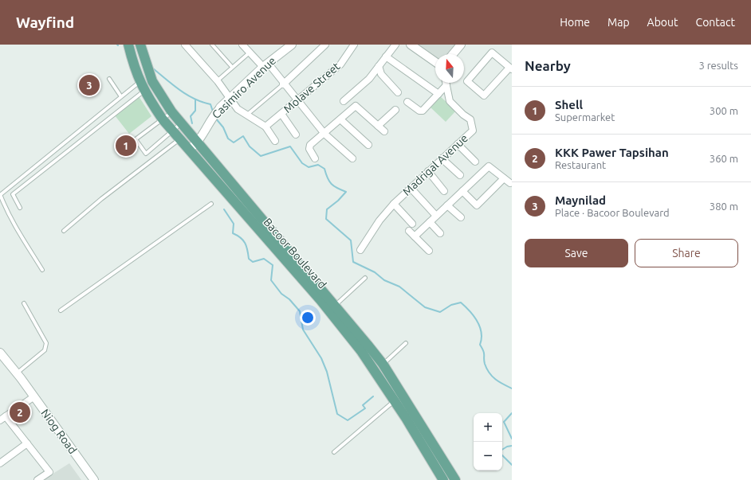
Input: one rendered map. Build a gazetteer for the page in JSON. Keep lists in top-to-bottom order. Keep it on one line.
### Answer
{"streets":{"main road":["Bacoor Boulevard"],"street":["Casimiro Avenue","Molave Street","Madrigal Avenue","Niog Road"]},"crossings":[["Casimiro Avenue","Bacoor Boulevard"]],"north":"top","page":{"header":"Wayfind","nav":["Home","Map","About","Contact"],"heading":["Nearby","3 results"],"pins":["3","1","2"],"list":[{"mark":"1","name":"Shell","note":"Supermarket","value":"300 m"},{"mark":"2","name":"KKK Pawer Tapsihan","note":"Restaurant","value":"360 m"},{"mark":"3","name":"Maynilad","note":"Place · Bacoor Boulevard","value":"380 m"}],"buttons":["Save","Share"],"map_buttons":["+","−"]}}
